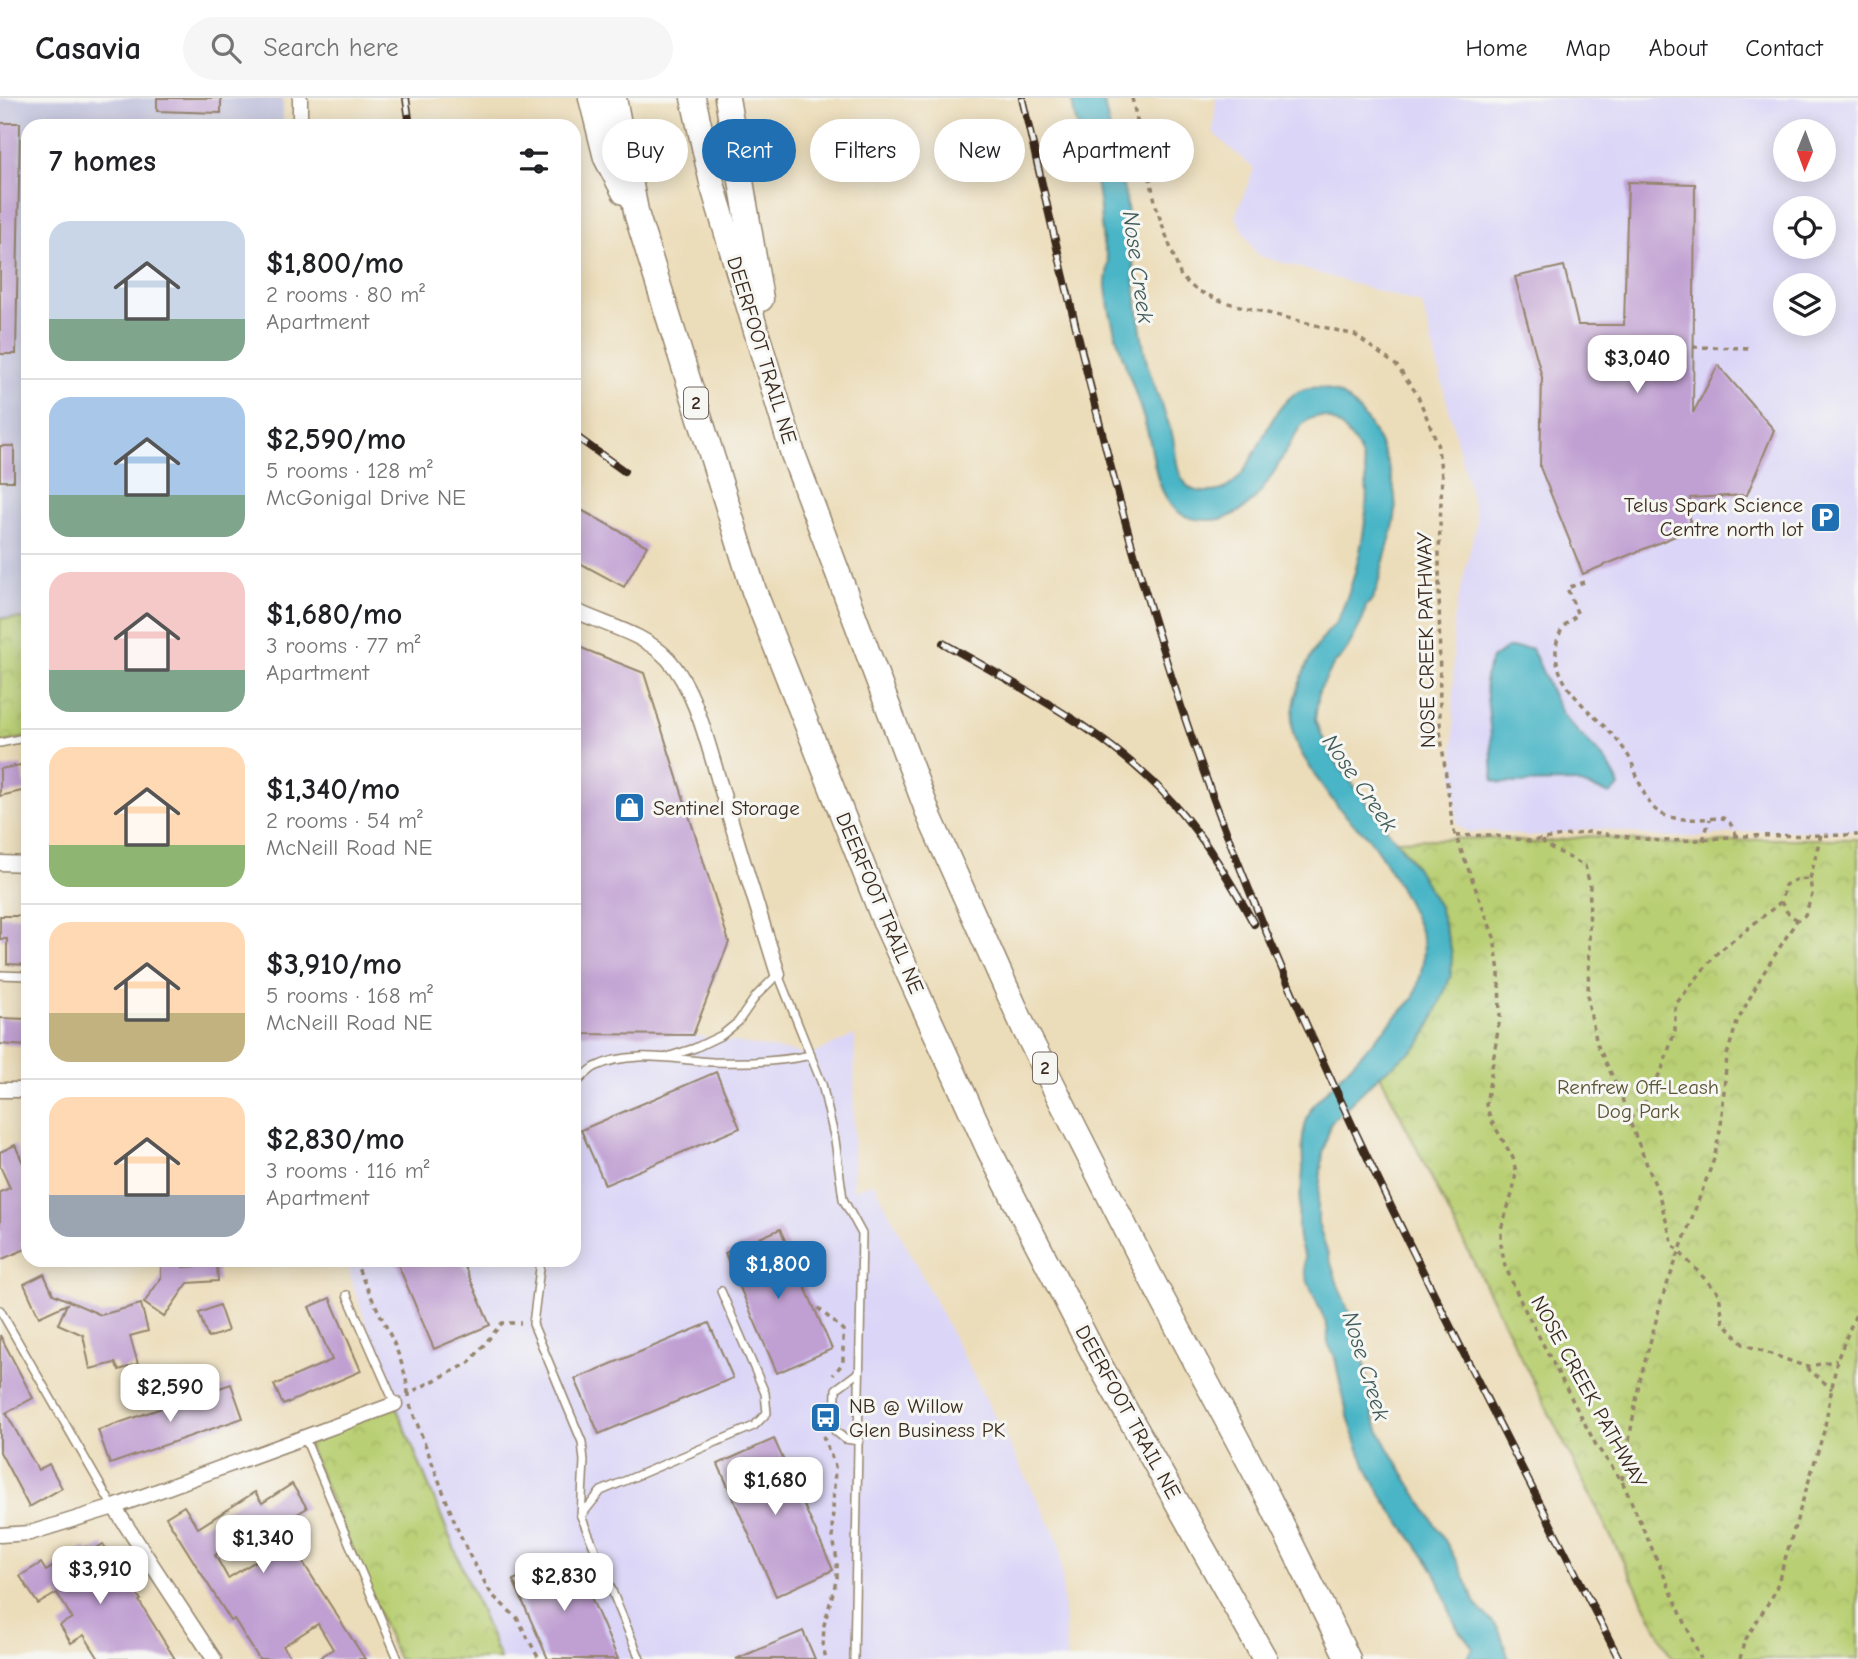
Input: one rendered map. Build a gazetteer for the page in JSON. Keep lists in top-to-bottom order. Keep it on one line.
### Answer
{"streets":{"highway":["DEERFOOT TRAIL NE","2"],"path":["NOSE CREEK PATHWAY"]},"water":["Nose Creek"],"parks":["Renfrew Off-Leash Dog Park"],"places":{"parking":["Telus Spark Science Centre north lot"],"shop":["Sentinel Storage"],"bus stop":["NB @ Willow Glen Business PK"]},"north":"bottom","page":{"header":"Casavia","search":"Search here","nav":["Home","Map","About","Contact"],"chip":["Buy","Rent","Filters","New","Apartment"],"heading":"7 homes","list":[{"name":"$1,800/mo","note":"2 rooms · 80 m² · Apartment"},{"name":"$2,590/mo","note":"5 rooms · 128 m² · McGonigal Drive NE"},{"name":"$1,680/mo","note":"3 rooms · 77 m² · Apartment"},{"name":"$1,340/mo","note":"2 rooms · 54 m² · McNeill Road NE"},{"name":"$3,910/mo","note":"5 rooms · 168 m² · McNeill Road NE"},{"name":"$2,830/mo","note":"3 rooms · 116 m² · Apartment"}],"price":["$3,040","$1,800","$2,590","$1,680","$1,340","$3,910","$2,830"]}}
